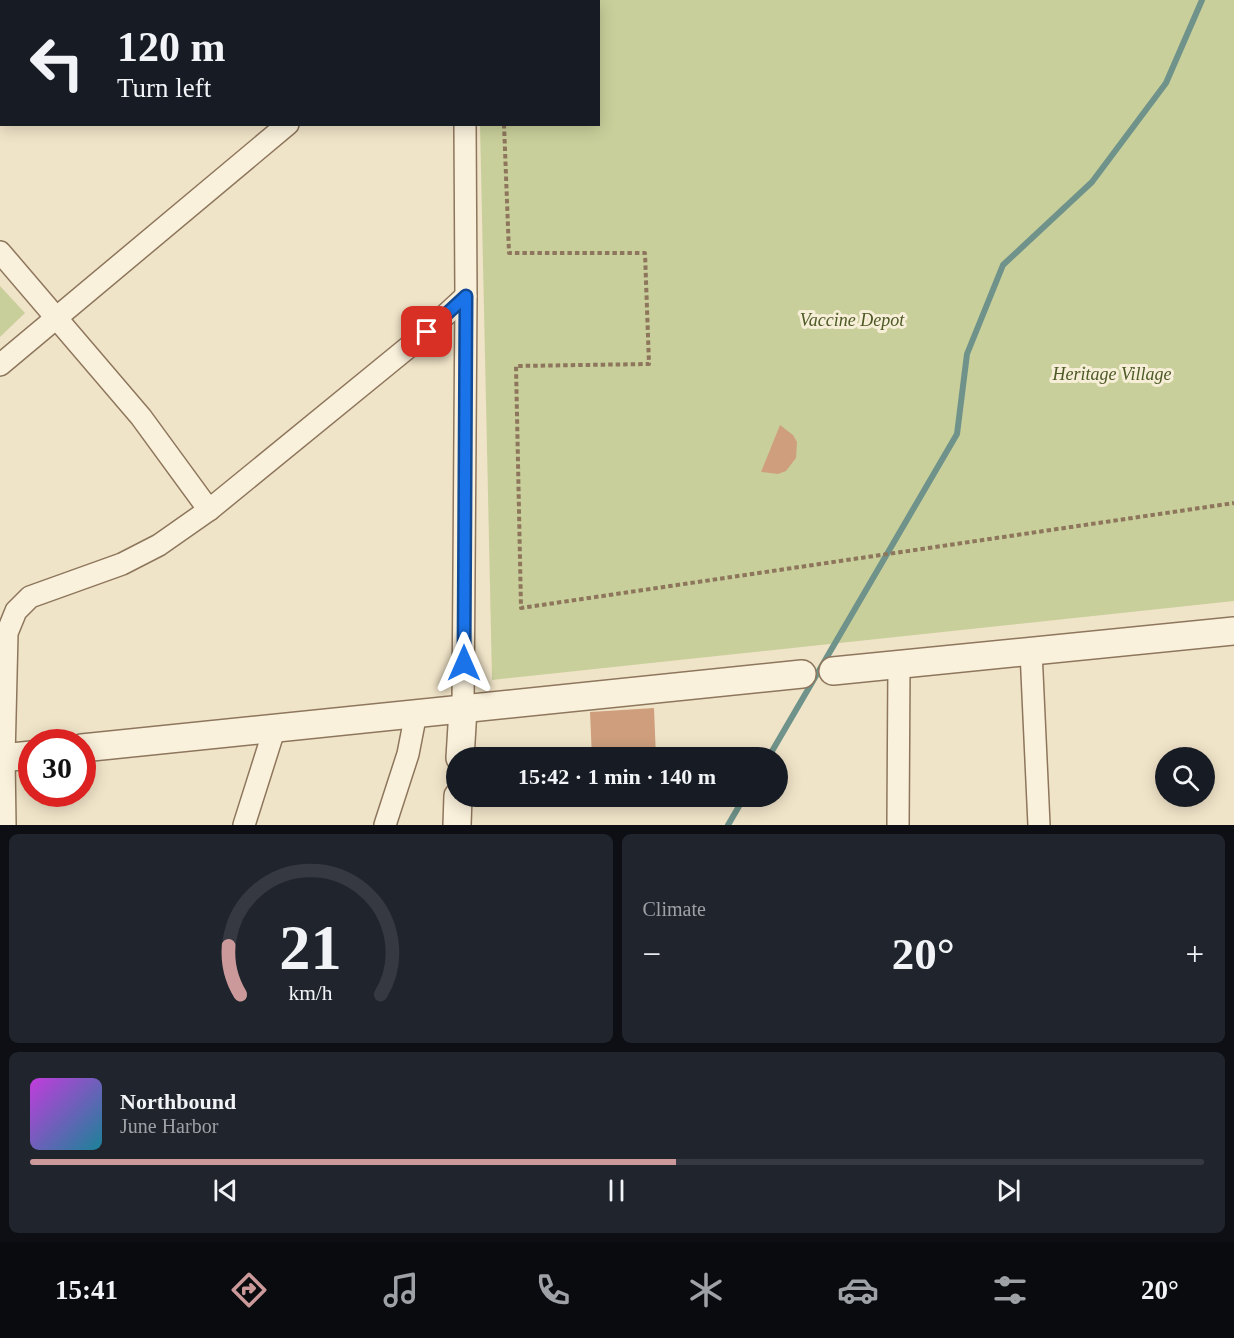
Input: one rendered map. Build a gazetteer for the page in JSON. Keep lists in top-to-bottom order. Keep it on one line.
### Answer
{"parks":["Vaccine Depot","Heritage Village"],"page":{"turn":["120 m","Turn left"],"limit":"30","trip":"15:42 · 1 min · 140 m","tile":"Climate","heat":["−","20°","+"],"song":["Northbound","June Harbor"],"tabs":["15:41","20°"],"gauge":["21","km/h"]}}
